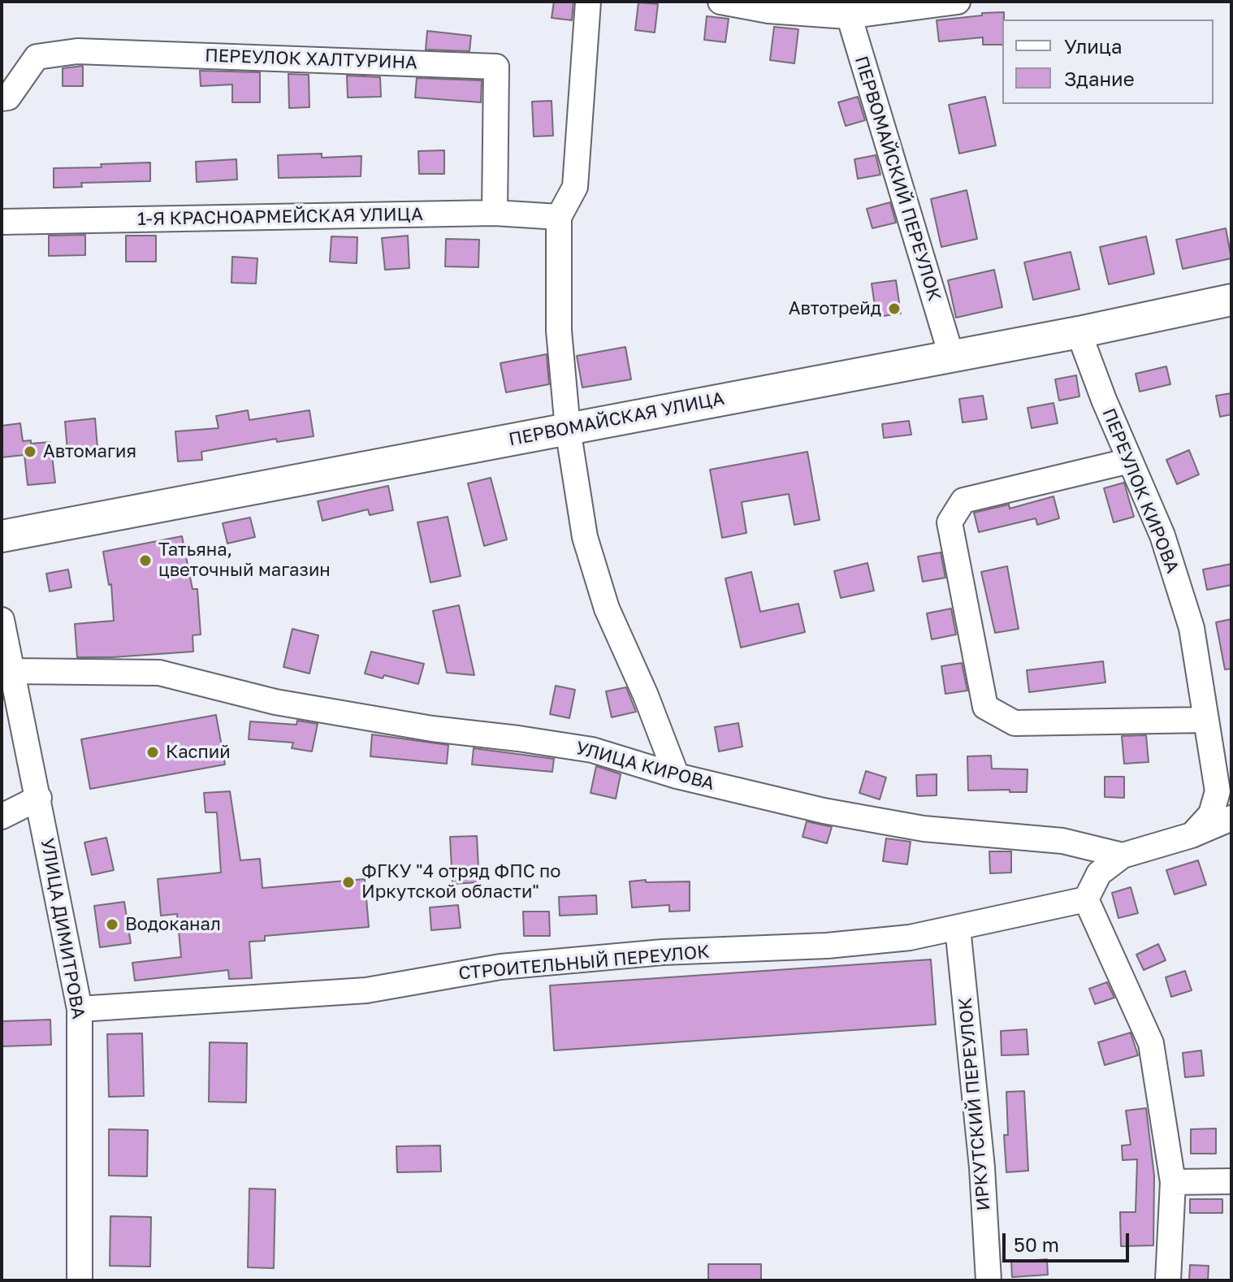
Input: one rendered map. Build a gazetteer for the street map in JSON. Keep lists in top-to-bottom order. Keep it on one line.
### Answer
{"streets":{"main road":["ПЕРВОМАЙСКАЯ УЛИЦА"],"street":["ПЕРЕУЛОК ХАЛТУРИНА","ПЕРВОМАЙСКИЙ ПЕРЕУЛОК","1-Я КРАСНОАРМЕЙСКАЯ УЛИЦА","ПЕРЕУЛОК КИРОВА","УЛИЦА КИРОВА","УЛИЦА ДИМИТРОВА","СТРОИТЕЛЬНЫЙ ПЕРЕУЛОК","ИРКУТСКИЙ ПЕРЕУЛОК"]},"crossings":[["ПЕРЕУЛОК ХАЛТУРИНА","1-Я КРАСНОАРМЕЙСКАЯ УЛИЦА"],["ПЕРВОМАЙСКИЙ ПЕРЕУЛОК","ПЕРВОМАЙСКАЯ УЛИЦА"],["ПЕРВОМАЙСКАЯ УЛИЦА","ПЕРЕУЛОК КИРОВА"],["УЛИЦА КИРОВА","УЛИЦА ДИМИТРОВА"],["УЛИЦА ДИМИТРОВА","СТРОИТЕЛЬНЫЙ ПЕРЕУЛОК"],["СТРОИТЕЛЬНЫЙ ПЕРЕУЛОК","ИРКУТСКИЙ ПЕРЕУЛОК"]],"places":["Автотрейд","Автомагия","Татьяна, цветочный магазин","Каспий","ФГКУ \"4 отряд ФПС по Иркутской области\"","Водоканал"],"legend":["Улица","Здание"],"scale_bar":"50 m"}
